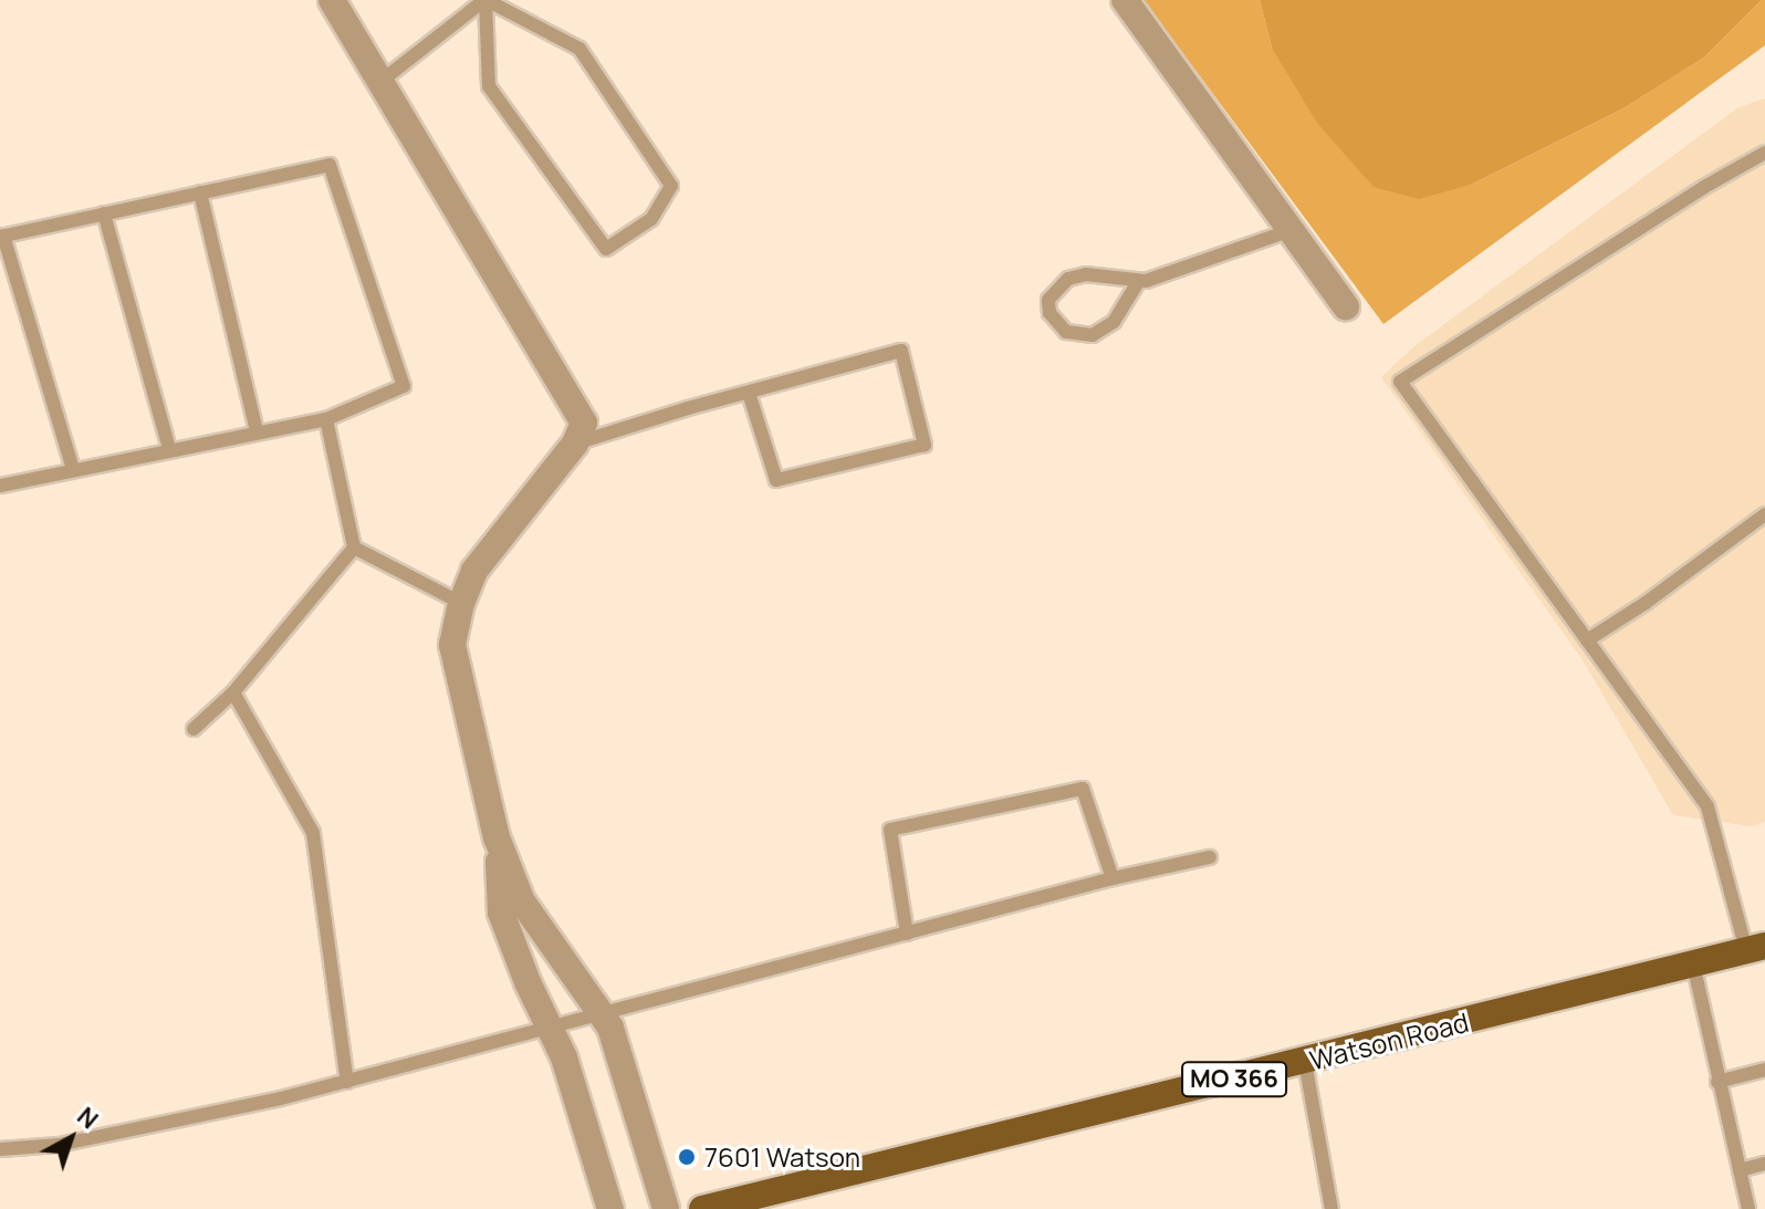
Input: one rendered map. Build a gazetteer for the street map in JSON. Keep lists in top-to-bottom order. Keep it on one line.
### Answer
{"streets":{"main road":["Watson Road","MO 366"]},"places":["7601 Watson"],"north":"top right"}
